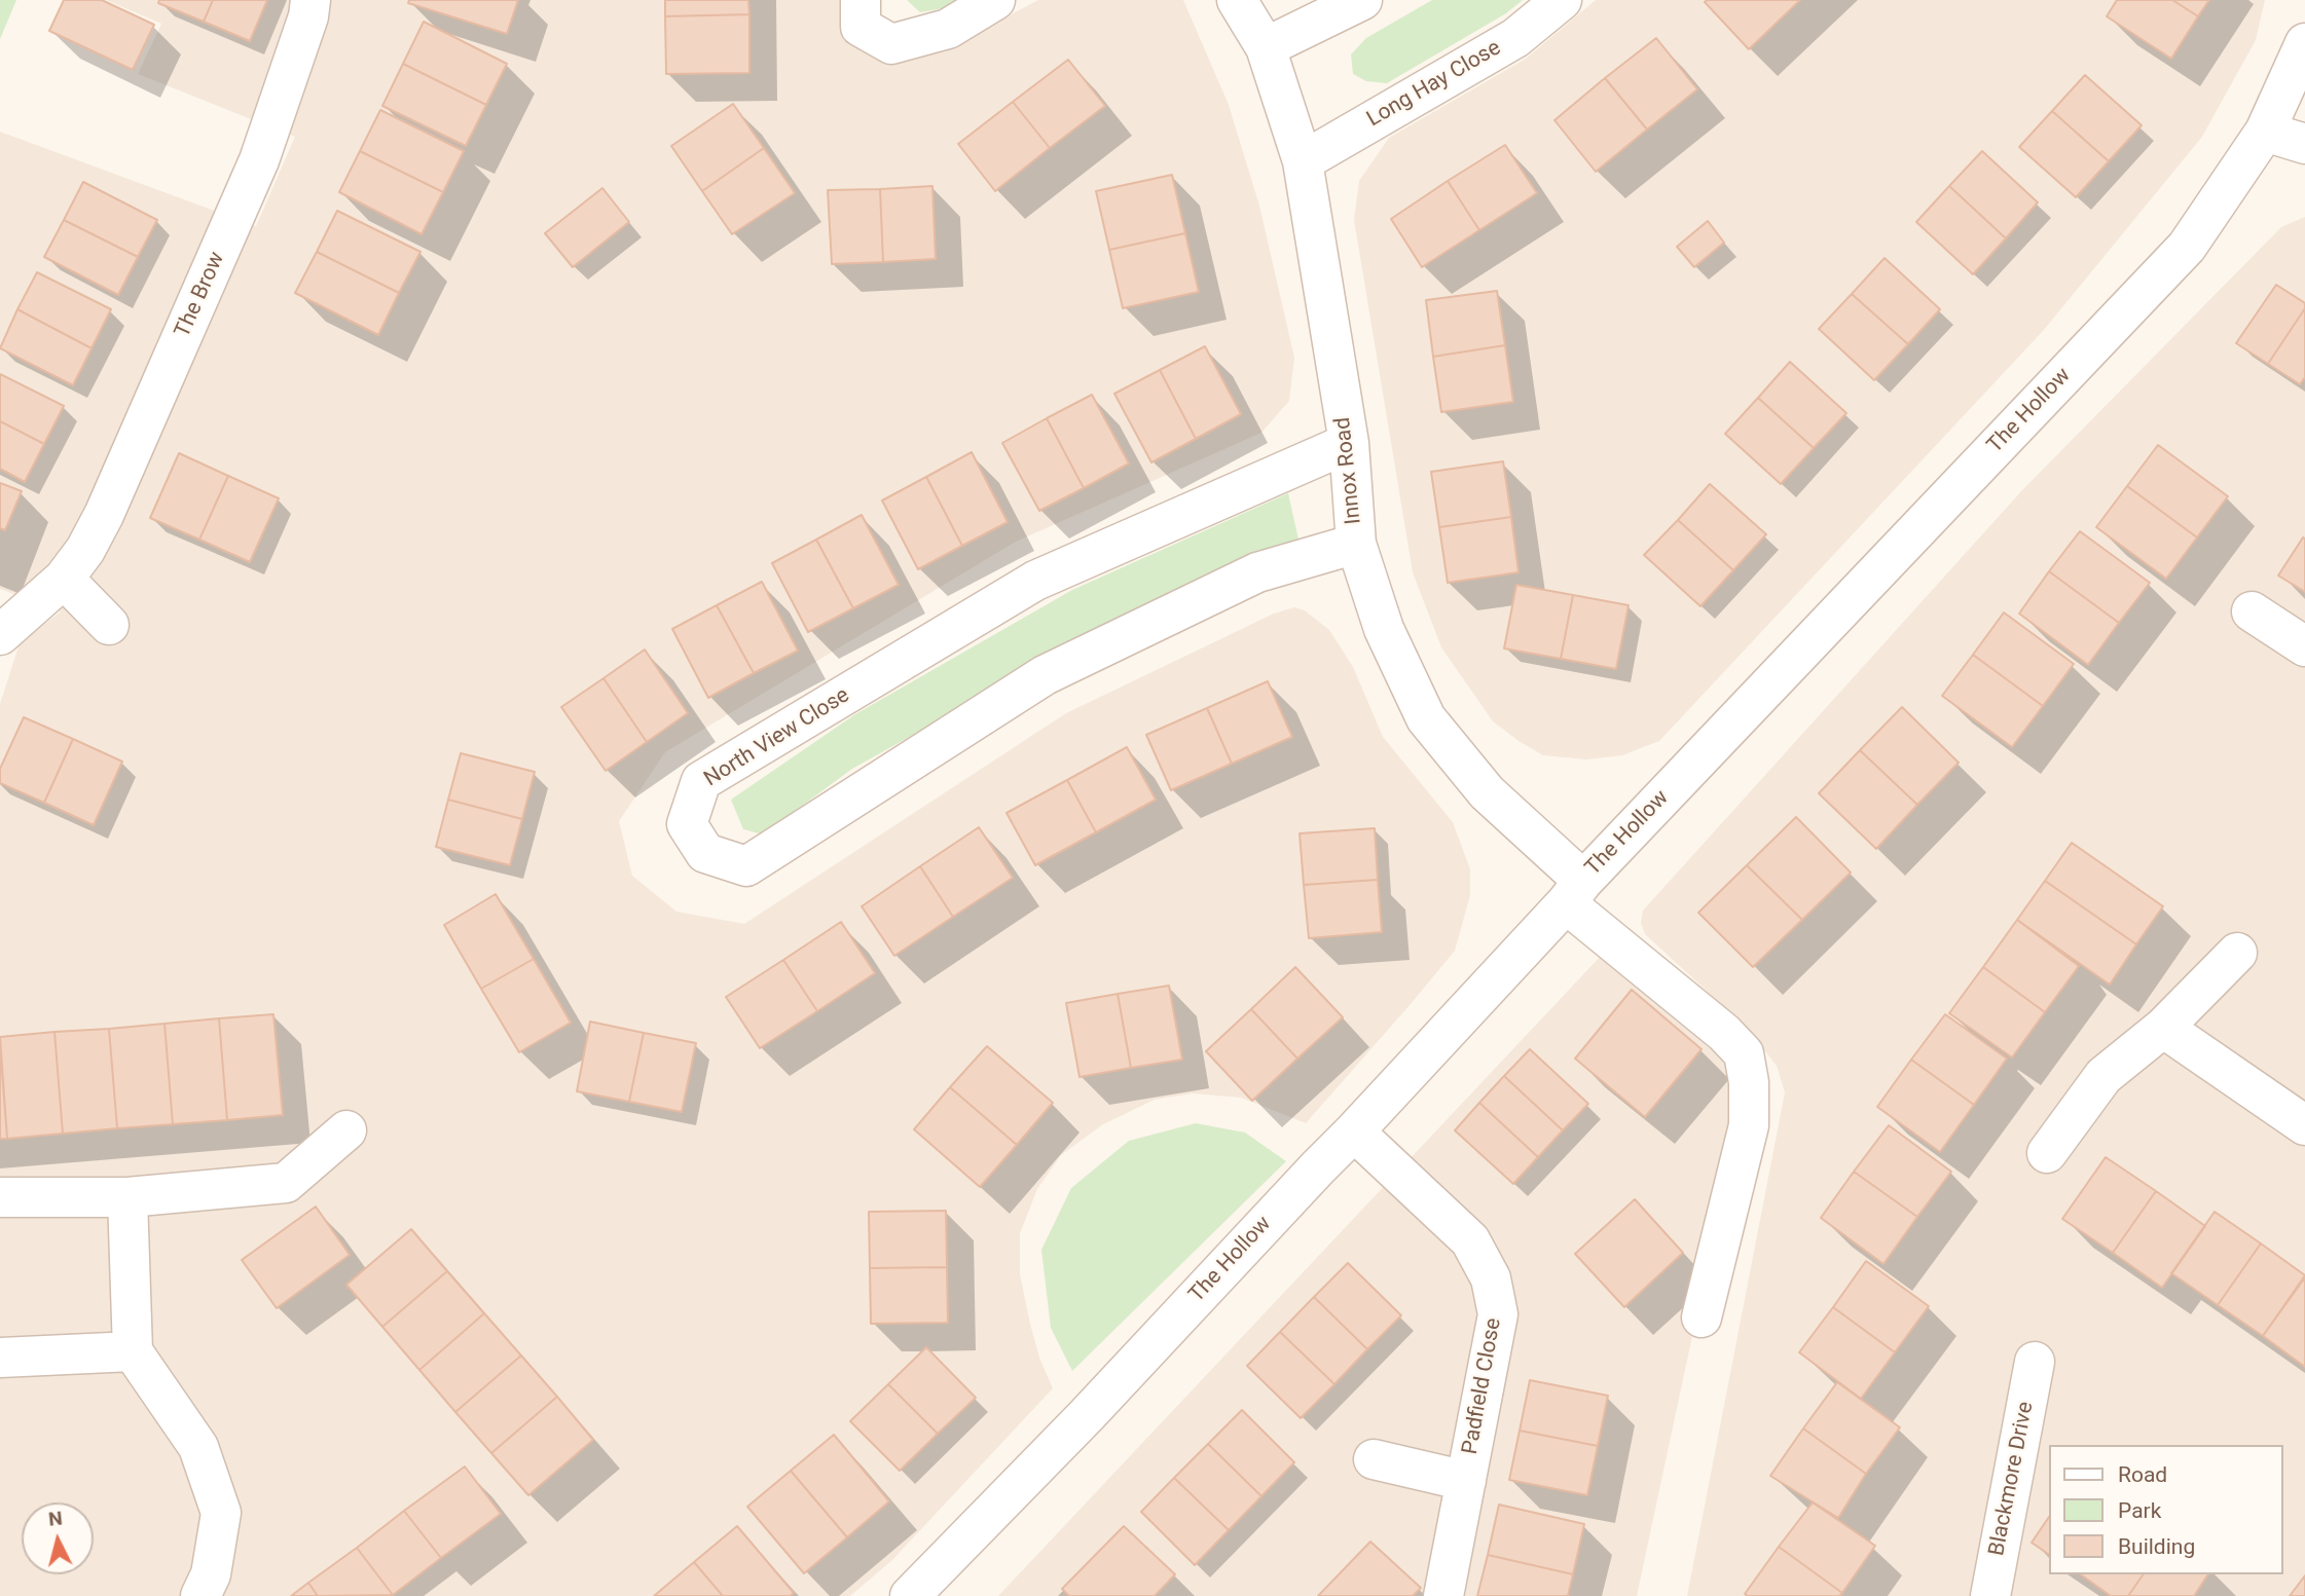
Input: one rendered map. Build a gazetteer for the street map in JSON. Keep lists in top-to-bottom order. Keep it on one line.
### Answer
{"streets":{"street":["Long Hay Close","The Brow","The Hollow","Innox Road","North View Close","Padfield Close","Blackmore Drive"]},"crossings":[["Long Hay Close","Innox Road"],["The Hollow","Innox Road"],["The Hollow","Padfield Close"],["Innox Road","North View Close"]],"legend":["Road","Park","Building"],"north":"top"}
